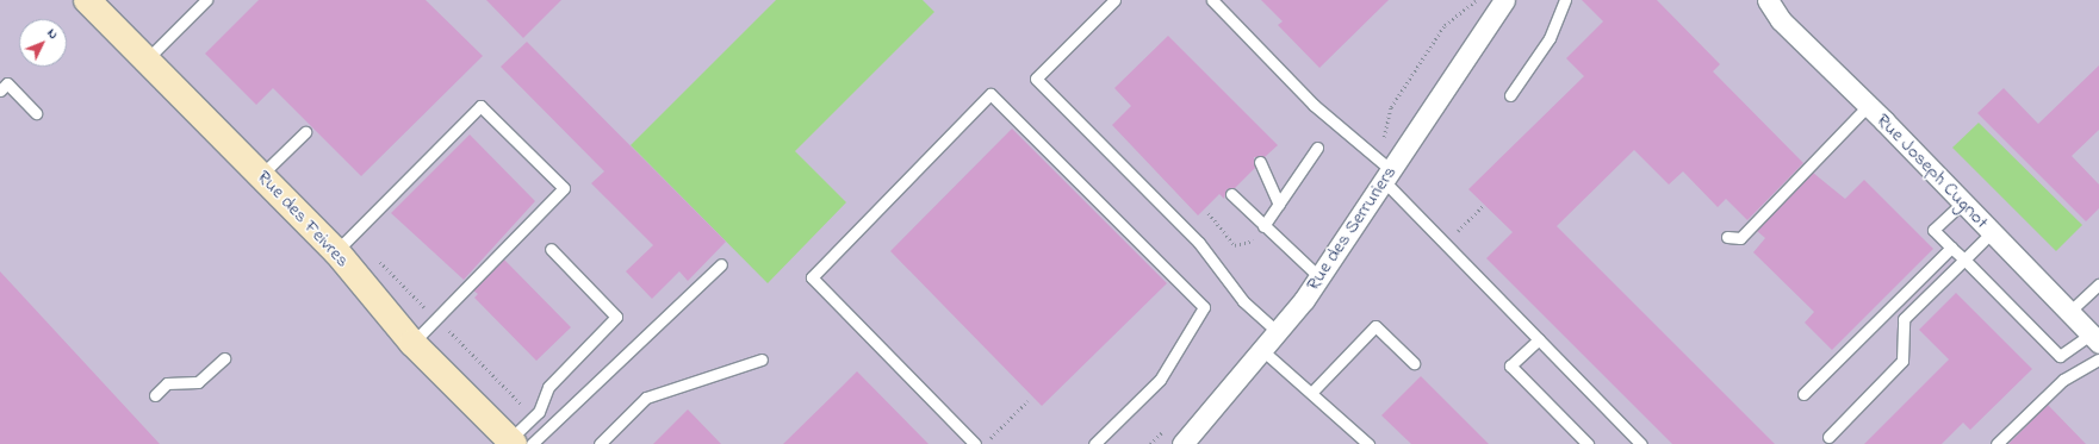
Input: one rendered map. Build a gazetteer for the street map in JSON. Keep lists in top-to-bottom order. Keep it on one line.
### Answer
{"streets":{"street":["Rue Joseph Cugnot","Rue des Feivres","Rue des Serruriers"]},"north":"top right"}
